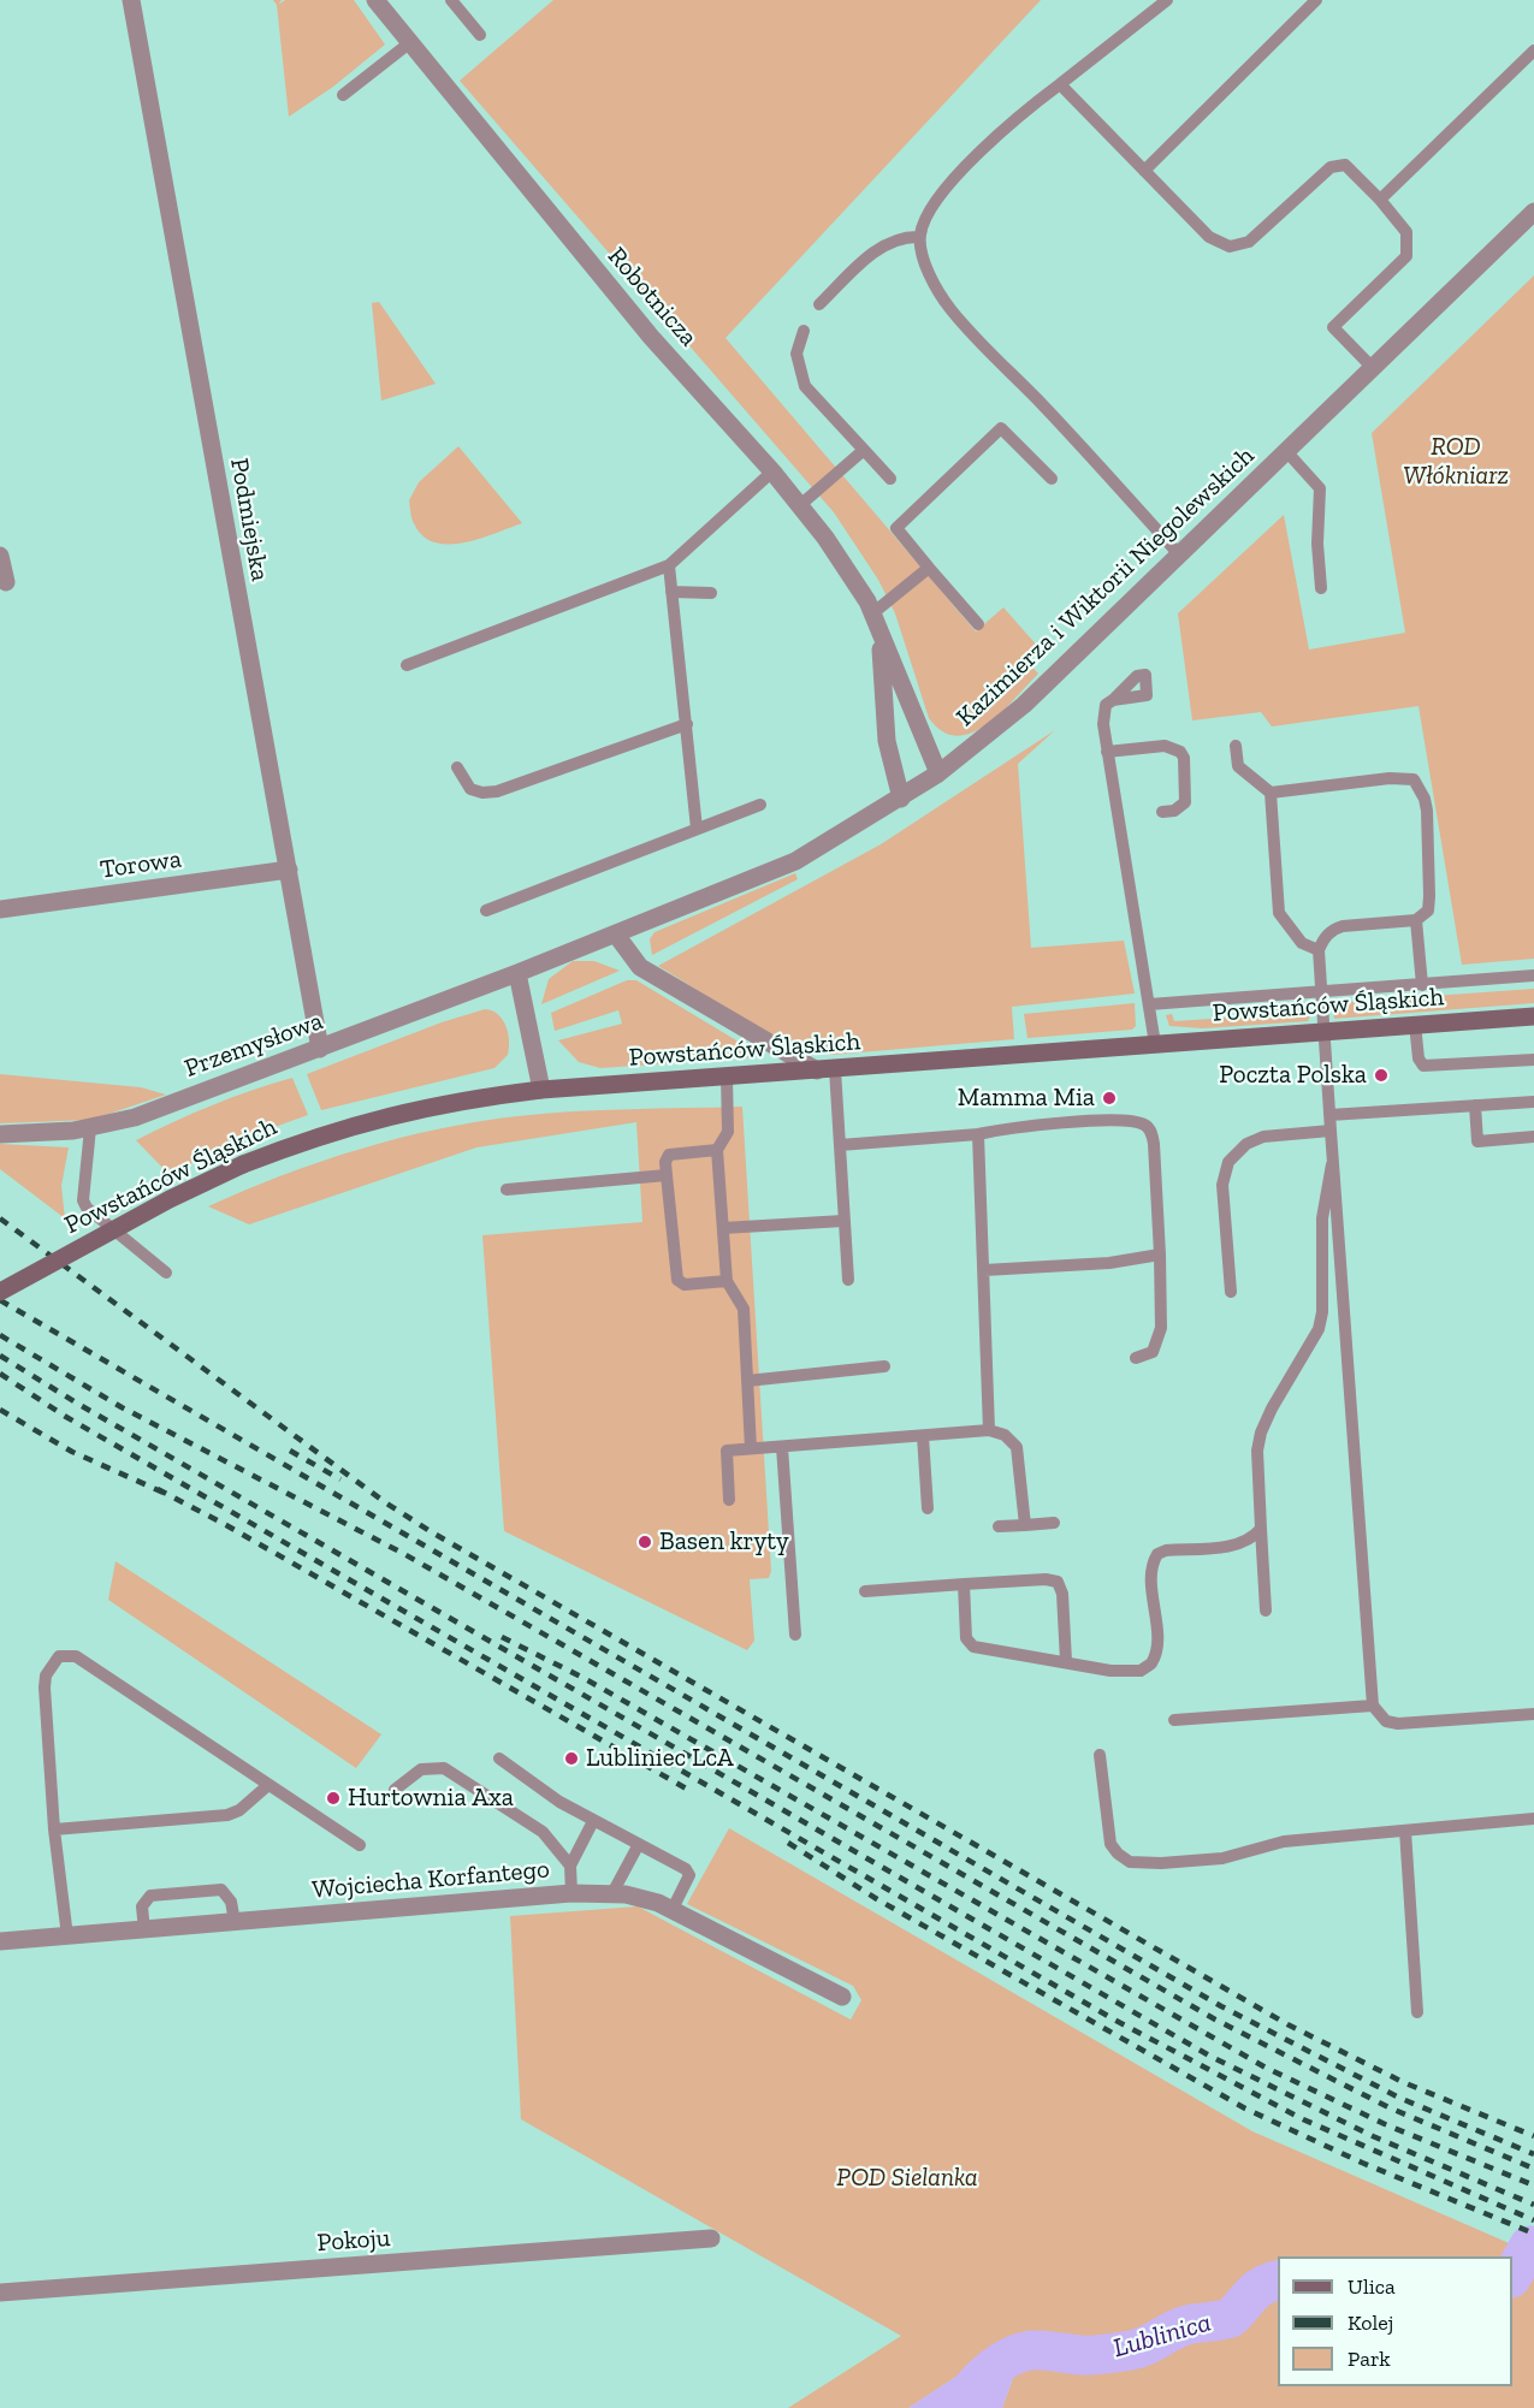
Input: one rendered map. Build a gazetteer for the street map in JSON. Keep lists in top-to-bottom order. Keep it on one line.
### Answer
{"streets":{"main road":["Powstańców Śląskich"],"street":["Robotnicza","Podmiejska","Kazimierza i Wiktorii Niegolewskich","Torowa","Przemysłowa","Wojciecha Korfantego","Pokoju"]},"crossings":[["Robotnicza","Kazimierza i Wiktorii Niegolewskich"],["Podmiejska","Torowa"],["Podmiejska","Przemysłowa"],["Kazimierza i Wiktorii Niegolewskich","Przemysłowa"]],"water":["Lublinica"],"parks":["ROD Włókniarz","POD Sielanka"],"places":["Poczta Polska","Mamma Mia","Basen kryty","Lubliniec LcA","Hurtownia Axa"],"legend":["Ulica","Kolej","Park"]}
